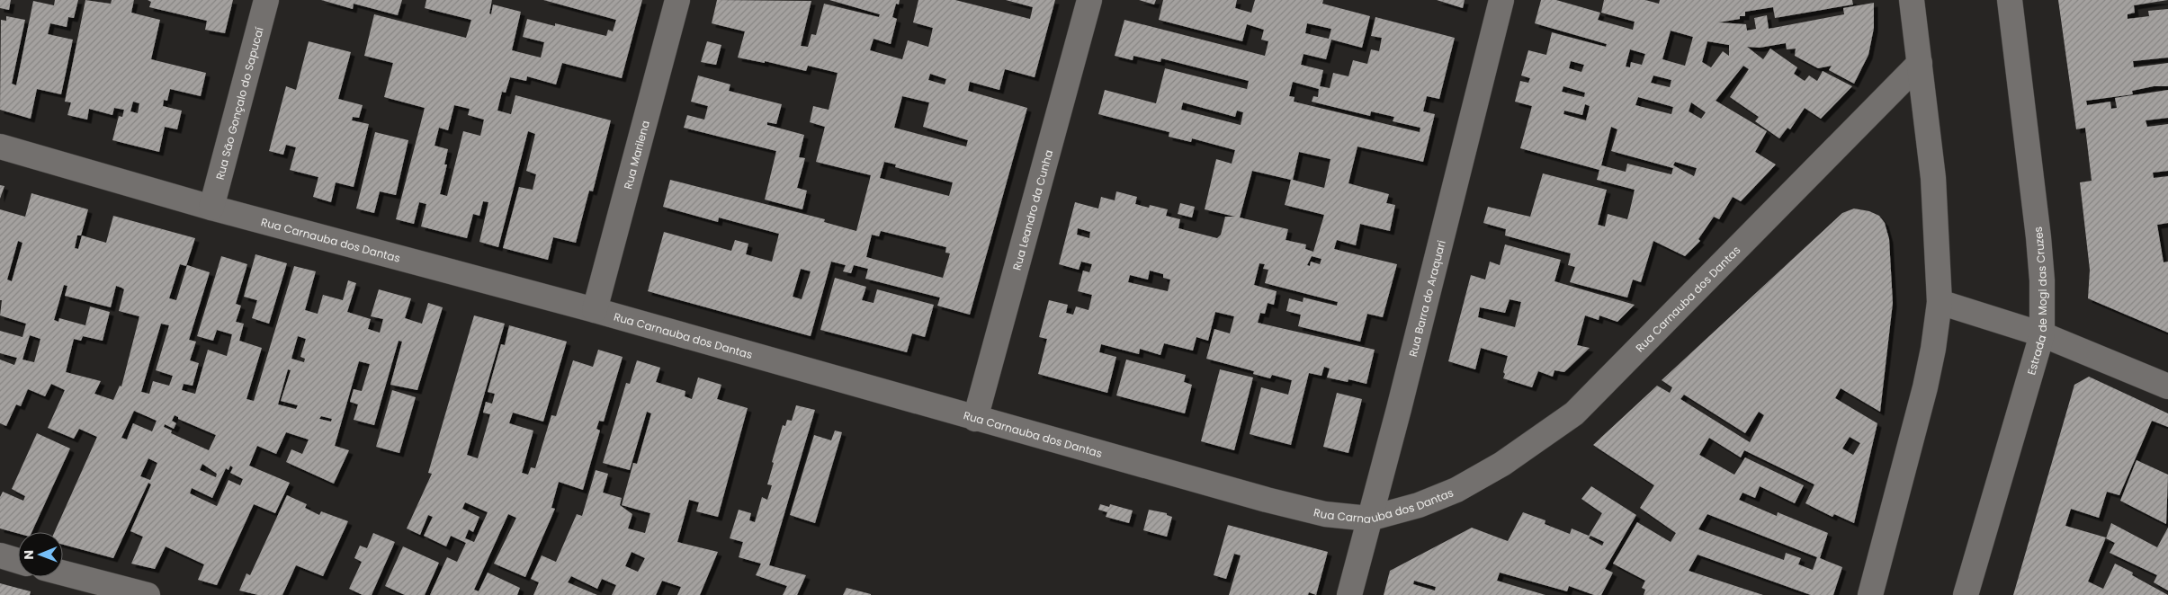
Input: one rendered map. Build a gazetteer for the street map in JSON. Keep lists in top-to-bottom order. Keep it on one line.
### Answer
{"streets":{"street":["Rua São Gonçalo do Sapucaí","Rua Marilena","Rua Leandro da Cunha","Rua Carnauba dos Dantas","Rua Barra do Araquari","Estrada de Mogi das Cruzes"]},"crossings":[["Rua São Gonçalo do Sapucaí","Rua Carnauba dos Dantas"],["Rua Marilena","Rua Carnauba dos Dantas"],["Rua Leandro da Cunha","Rua Carnauba dos Dantas"],["Rua Carnauba dos Dantas","Rua Barra do Araquari"]],"north":"left"}
